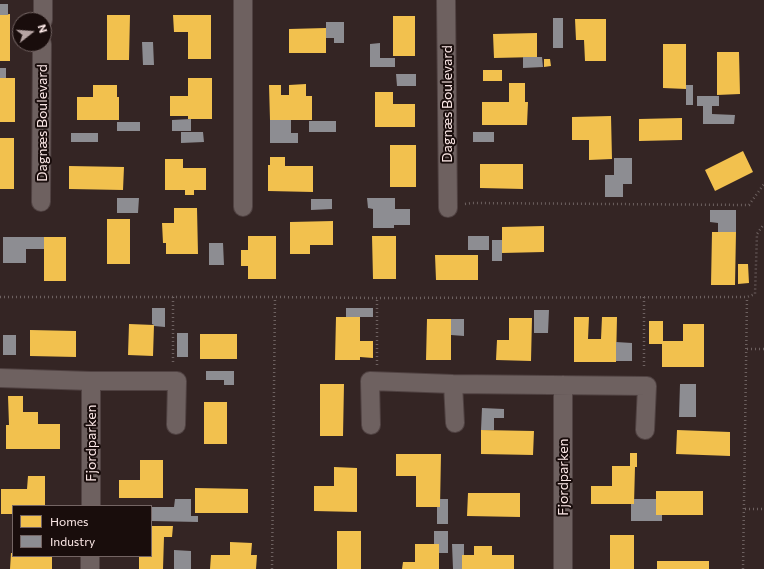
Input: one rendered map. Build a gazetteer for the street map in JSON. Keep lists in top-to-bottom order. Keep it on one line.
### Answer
{"streets":{"street":["Dagnæs Boulevard","Fjordparken"]},"legend":["Homes","Industry"],"north":"right"}
